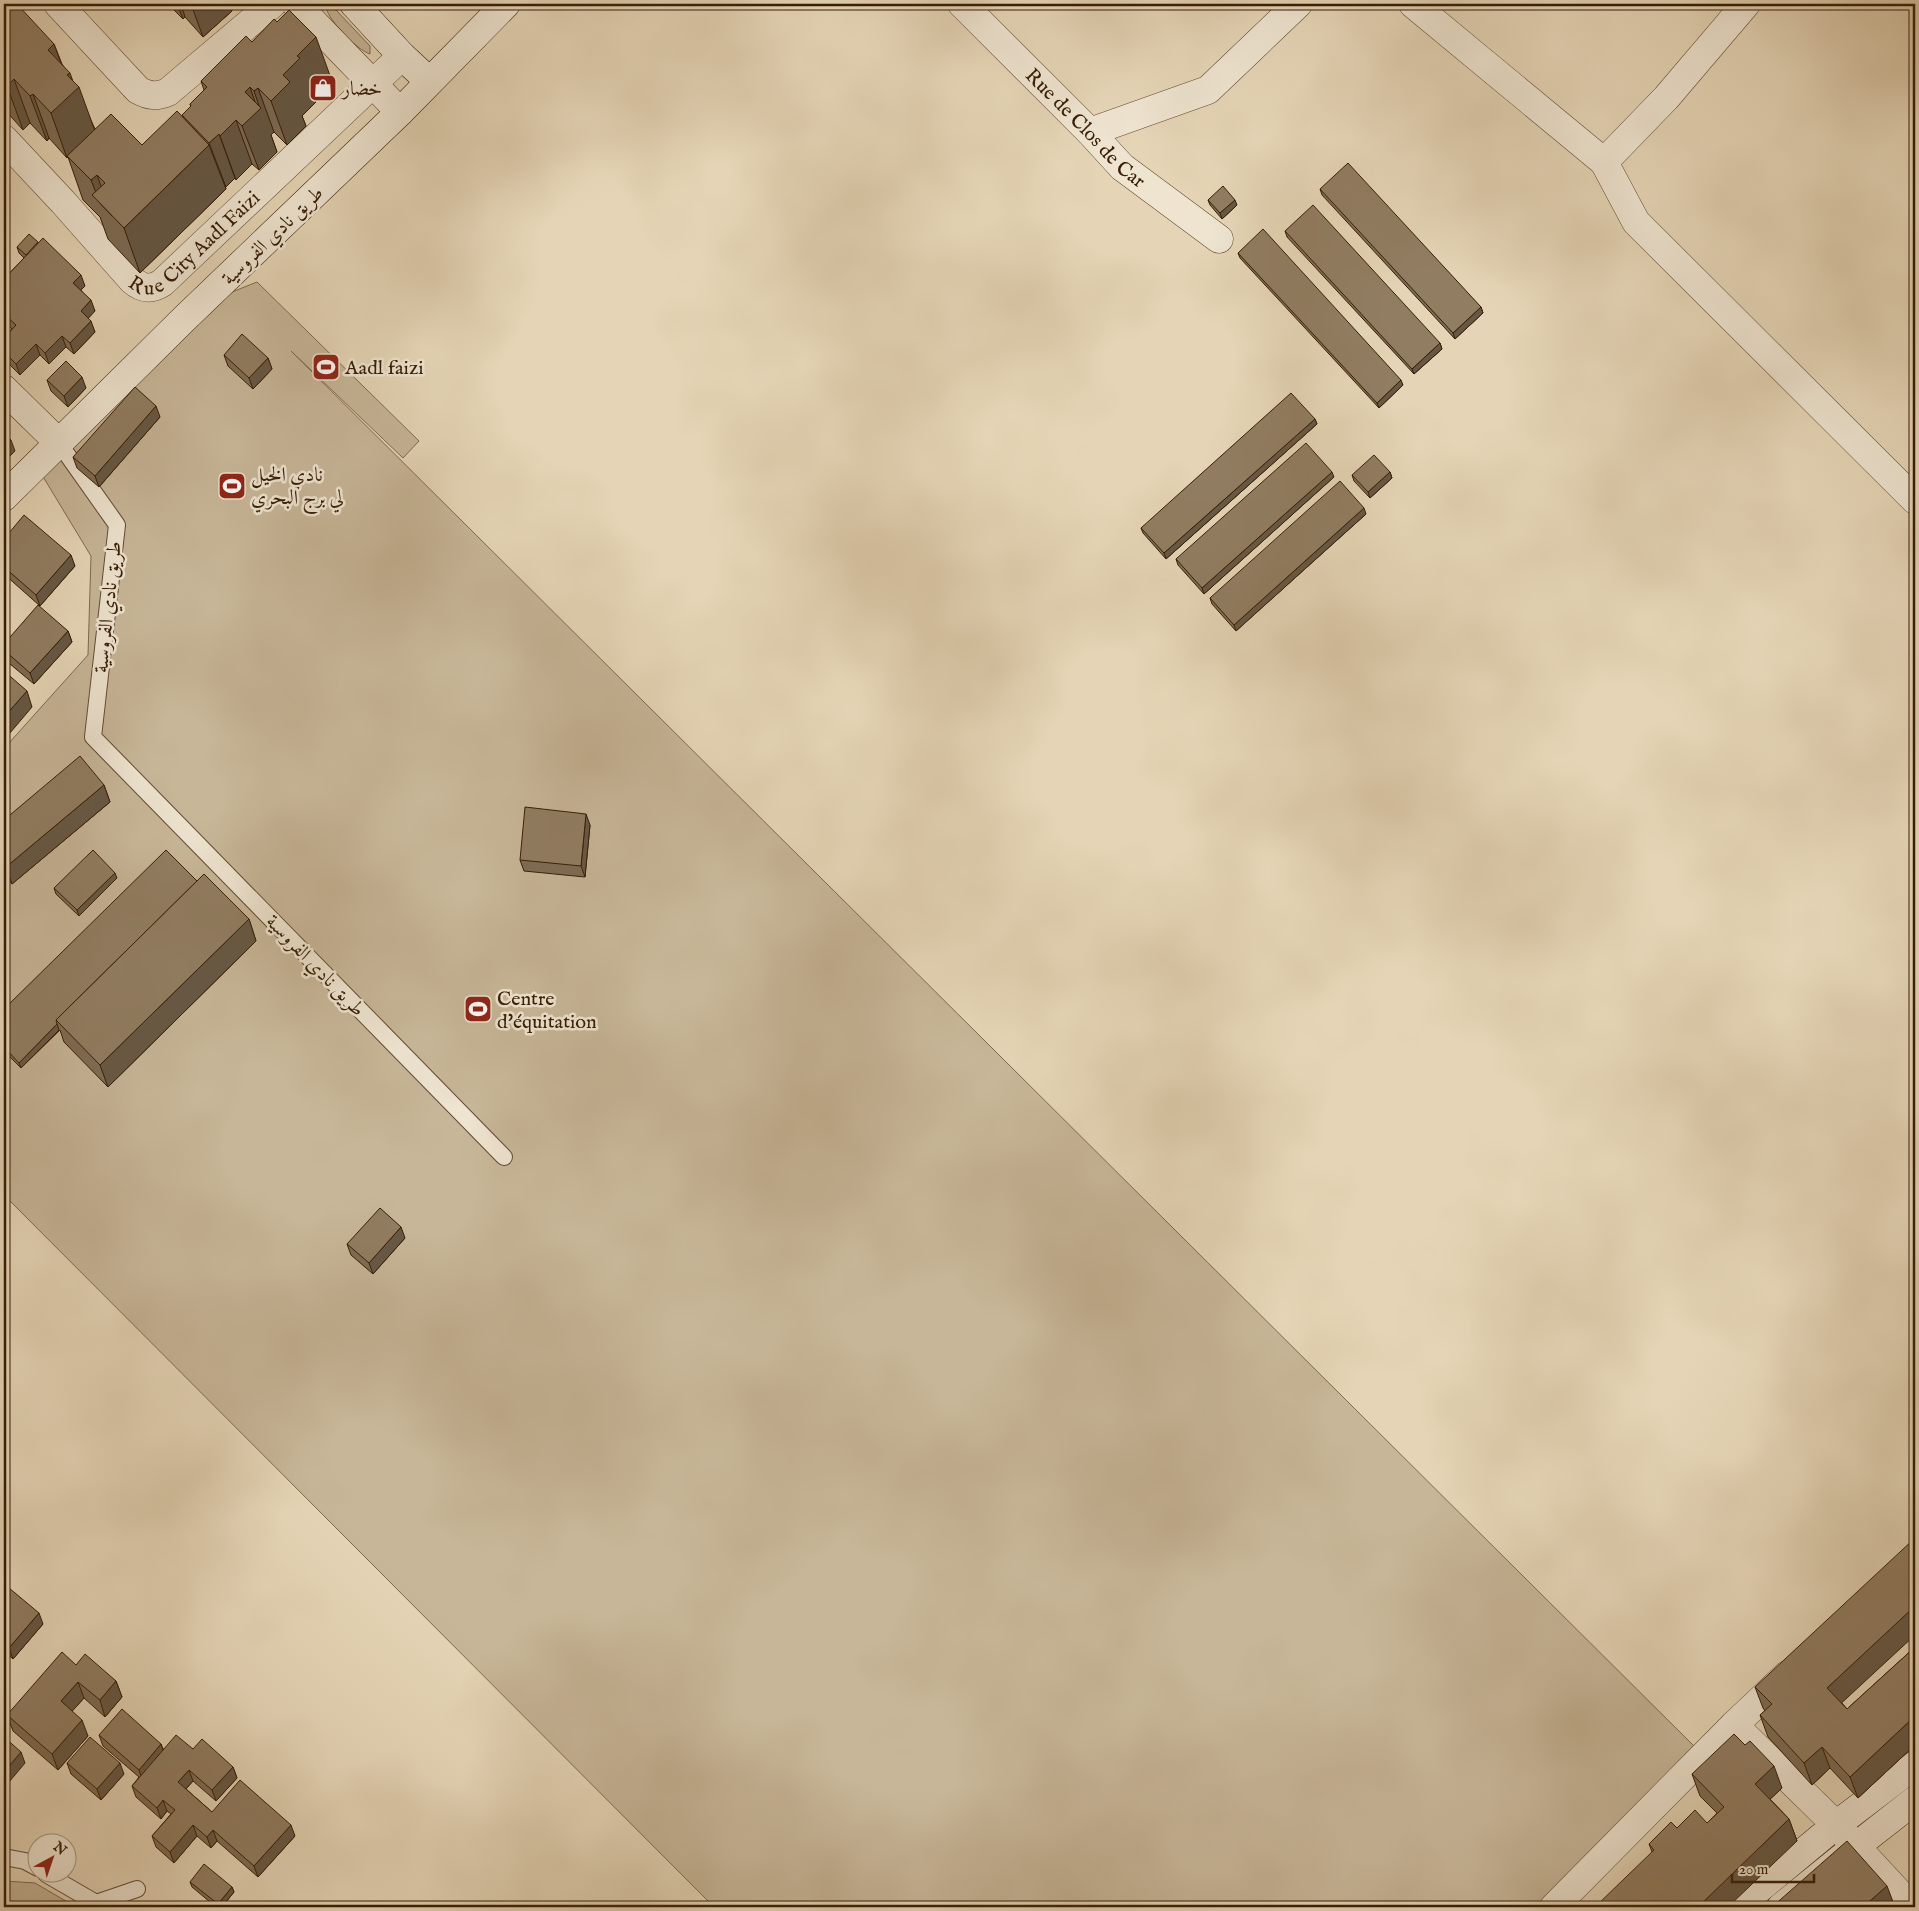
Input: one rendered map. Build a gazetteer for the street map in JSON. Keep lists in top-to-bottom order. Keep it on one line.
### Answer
{"streets":{"street":["Rue de Clos de Car","Rue City Aadl Faizi","طريق نادي الفروسية"]},"places":{"shop":["خضار"],"sports":["Aadl faizi","نادي الخيل لي برج البحري","Centre d'équitation"]},"scale_bar":"20 m","north":"top right"}
